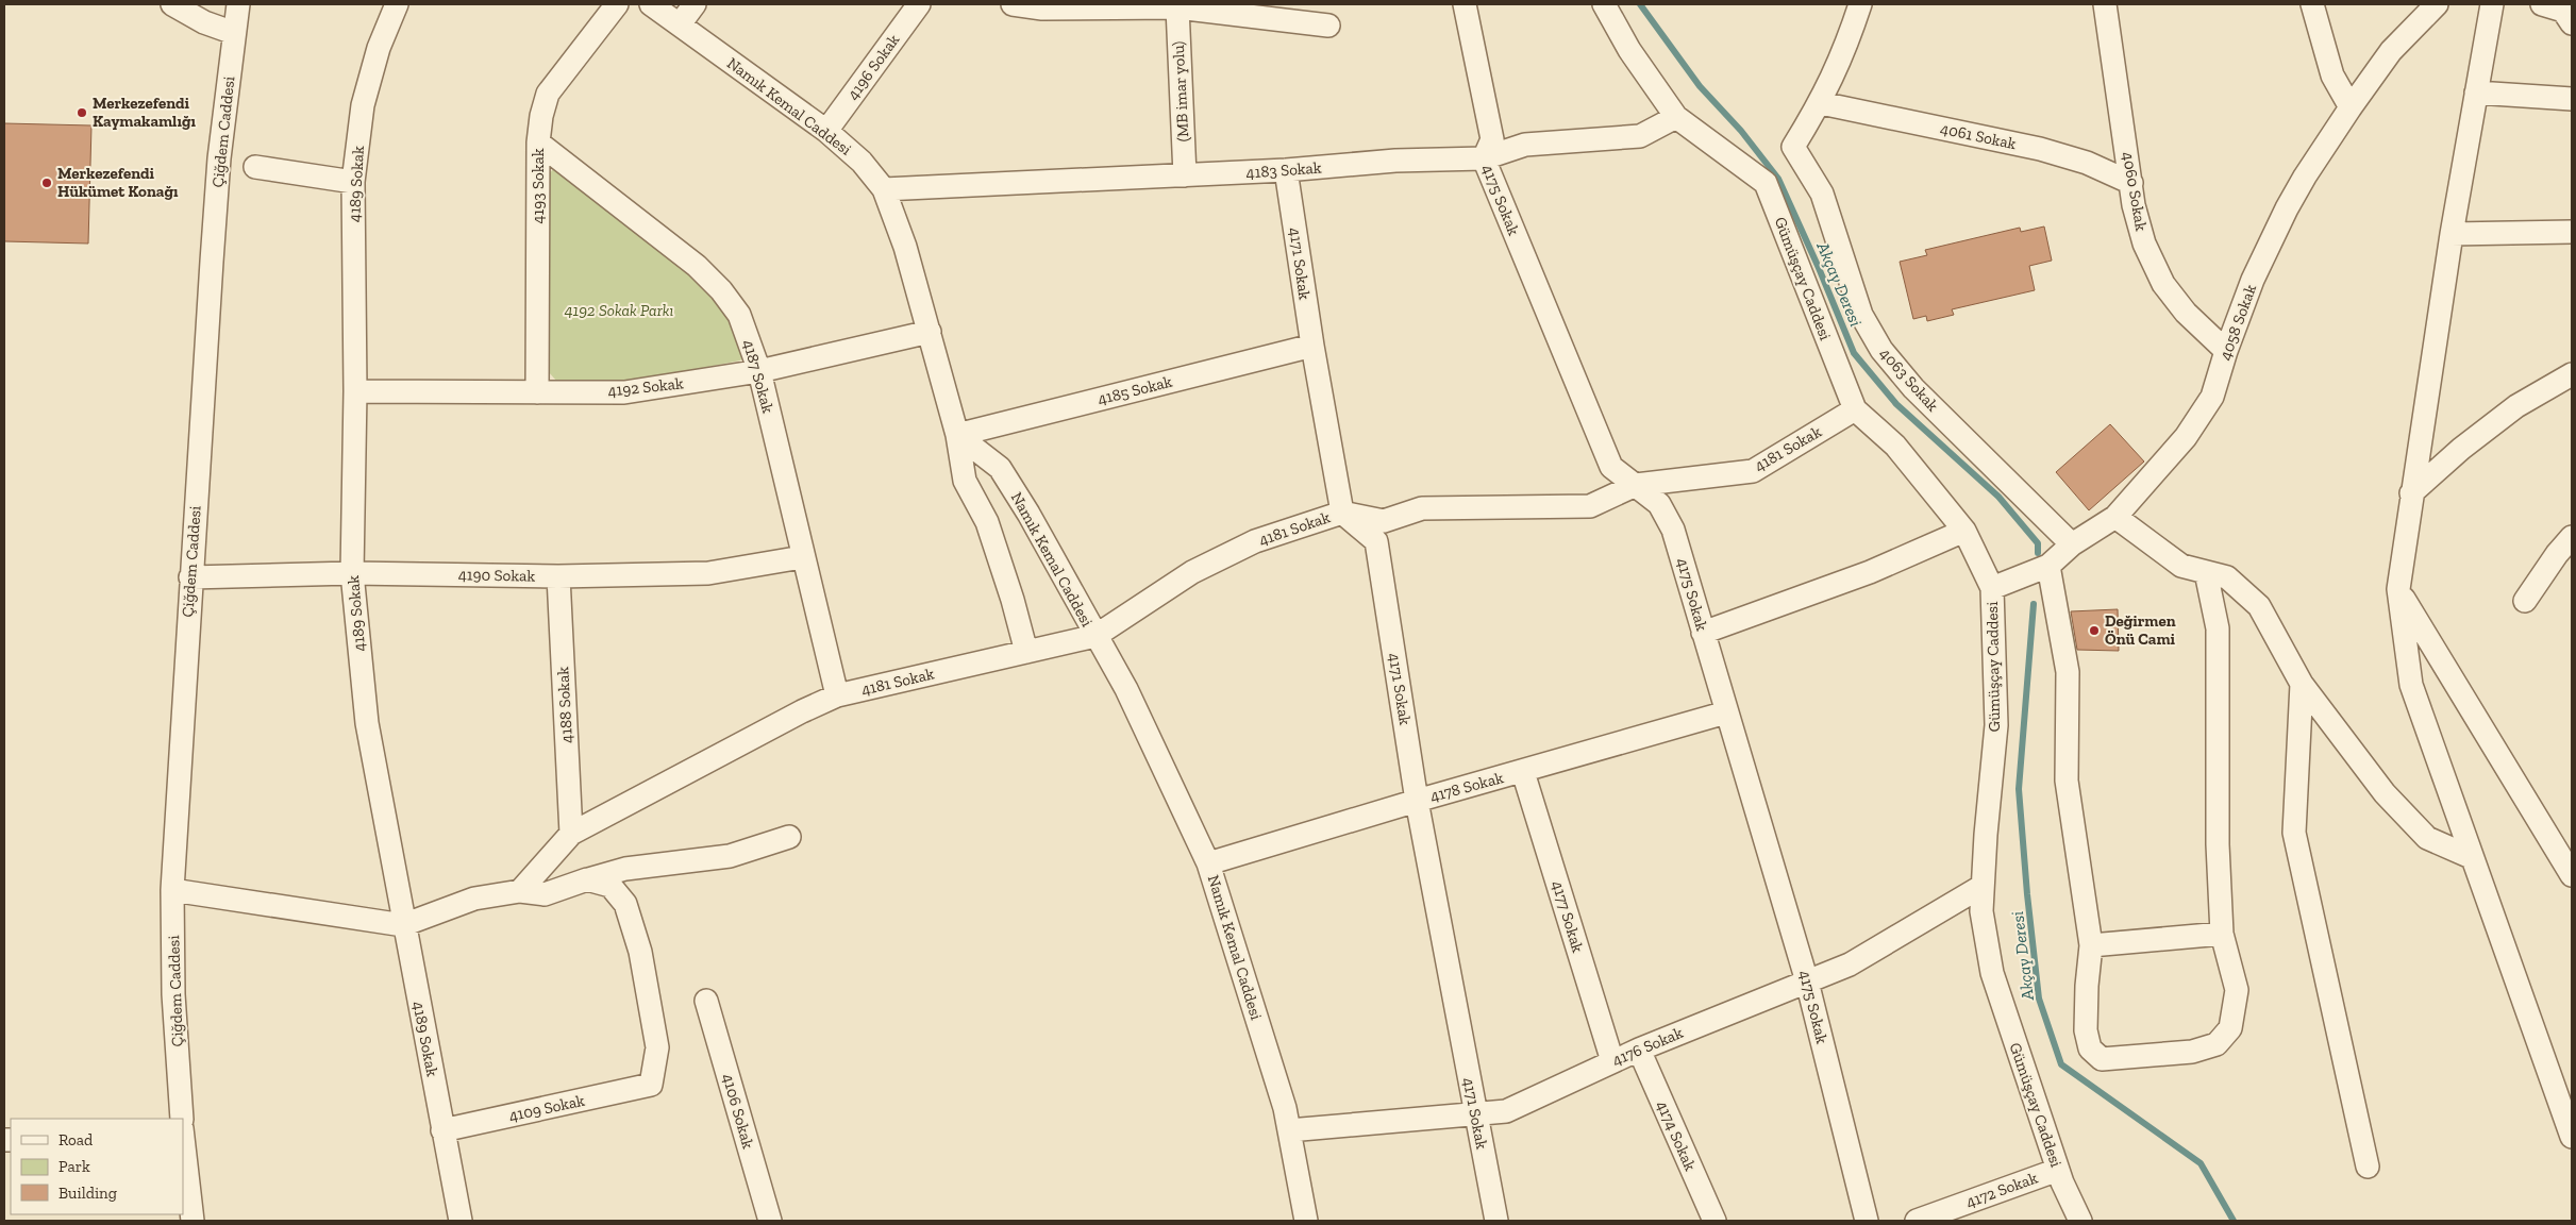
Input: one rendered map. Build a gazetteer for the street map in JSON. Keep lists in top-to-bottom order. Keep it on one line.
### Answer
{"streets":{"street":["4196 Sokak","(MB imar yolu)","Namık Kemal Caddesi","Çiğdem Caddesi","4061 Sokak","4183 Sokak","4189 Sokak","4193 Sokak","4060 Sokak","4175 Sokak","4171 Sokak","Gümüşçay Caddesi","4058 Sokak","4187 Sokak","4063 Sokak","4192 Sokak","4185 Sokak","4181 Sokak","4190 Sokak","4188 Sokak","4178 Sokak","4177 Sokak","4176 Sokak","4109 Sokak","4106 Sokak","4174 Sokak","4172 Sokak"]},"crossings":[["4196 Sokak","Namık Kemal Caddesi"],["(MB imar yolu)","4183 Sokak"],["Namık Kemal Caddesi","4183 Sokak"],["Namık Kemal Caddesi","4192 Sokak"],["Namık Kemal Caddesi","4185 Sokak"],["Namık Kemal Caddesi","4181 Sokak"],["Namık Kemal Caddesi","4178 Sokak"],["Namık Kemal Caddesi","4176 Sokak"],["Çiğdem Caddesi","4190 Sokak"],["4061 Sokak","4060 Sokak"],["4061 Sokak","4063 Sokak"],["4183 Sokak","4175 Sokak"],["4183 Sokak","4171 Sokak"],["4183 Sokak","Gümüşçay Caddesi"],["4189 Sokak","4192 Sokak"],["4189 Sokak","4190 Sokak"],["4189 Sokak","4109 Sokak"],["4193 Sokak","4187 Sokak"],["4193 Sokak","4192 Sokak"],["4060 Sokak","4058 Sokak"],["4175 Sokak","4181 Sokak"],["4175 Sokak","4178 Sokak"],["4175 Sokak","4176 Sokak"],["4171 Sokak","4185 Sokak"],["4171 Sokak","4181 Sokak"],["4171 Sokak","4178 Sokak"],["4171 Sokak","4176 Sokak"],["Gümüşçay Caddesi","4058 Sokak"],["Gümüşçay Caddesi","4181 Sokak"],["Gümüşçay Caddesi","4176 Sokak"],["Gümüşçay Caddesi","4172 Sokak"],["4058 Sokak","4063 Sokak"],["4187 Sokak","4192 Sokak"],["4187 Sokak","4181 Sokak"],["4187 Sokak","4190 Sokak"],["4181 Sokak","4188 Sokak"],["4190 Sokak","4188 Sokak"],["4178 Sokak","4177 Sokak"],["4177 Sokak","4176 Sokak"],["4176 Sokak","4174 Sokak"]],"water":["Akçay Deresi"],"parks":["4192 Sokak Parkı"],"places":["Merkezefendi Kaymakamlığı","Merkezefendi Hükümet Konağı","Değirmen Önü Cami"],"legend":["Road","Park","Building"]}
